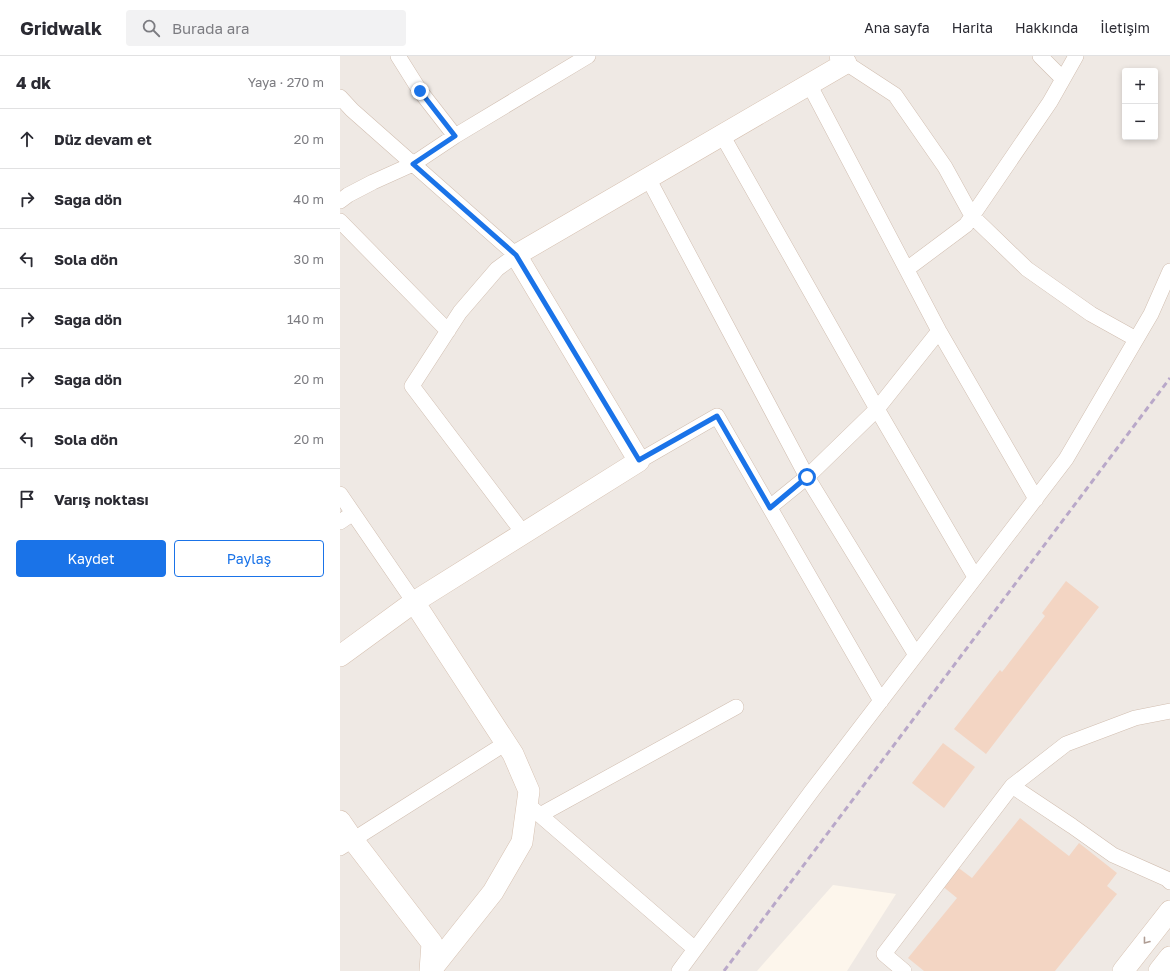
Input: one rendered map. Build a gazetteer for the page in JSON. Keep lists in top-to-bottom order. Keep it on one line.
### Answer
{"page":{"header":"Gridwalk","search":"Burada ara","nav":["Ana sayfa","Harita","Hakkında","İletişim"],"heading":["4 dk","Yaya · 270 m"],"map_buttons":["+","−"],"list":[["Düz devam et","20 m"],["Sağa dön","40 m"],["Sola dön","30 m"],["Sağa dön","140 m"],["Sağa dön","20 m"],["Sola dön","20 m"],"Varış noktası"],"buttons":["Kaydet","Paylaş"]}}
